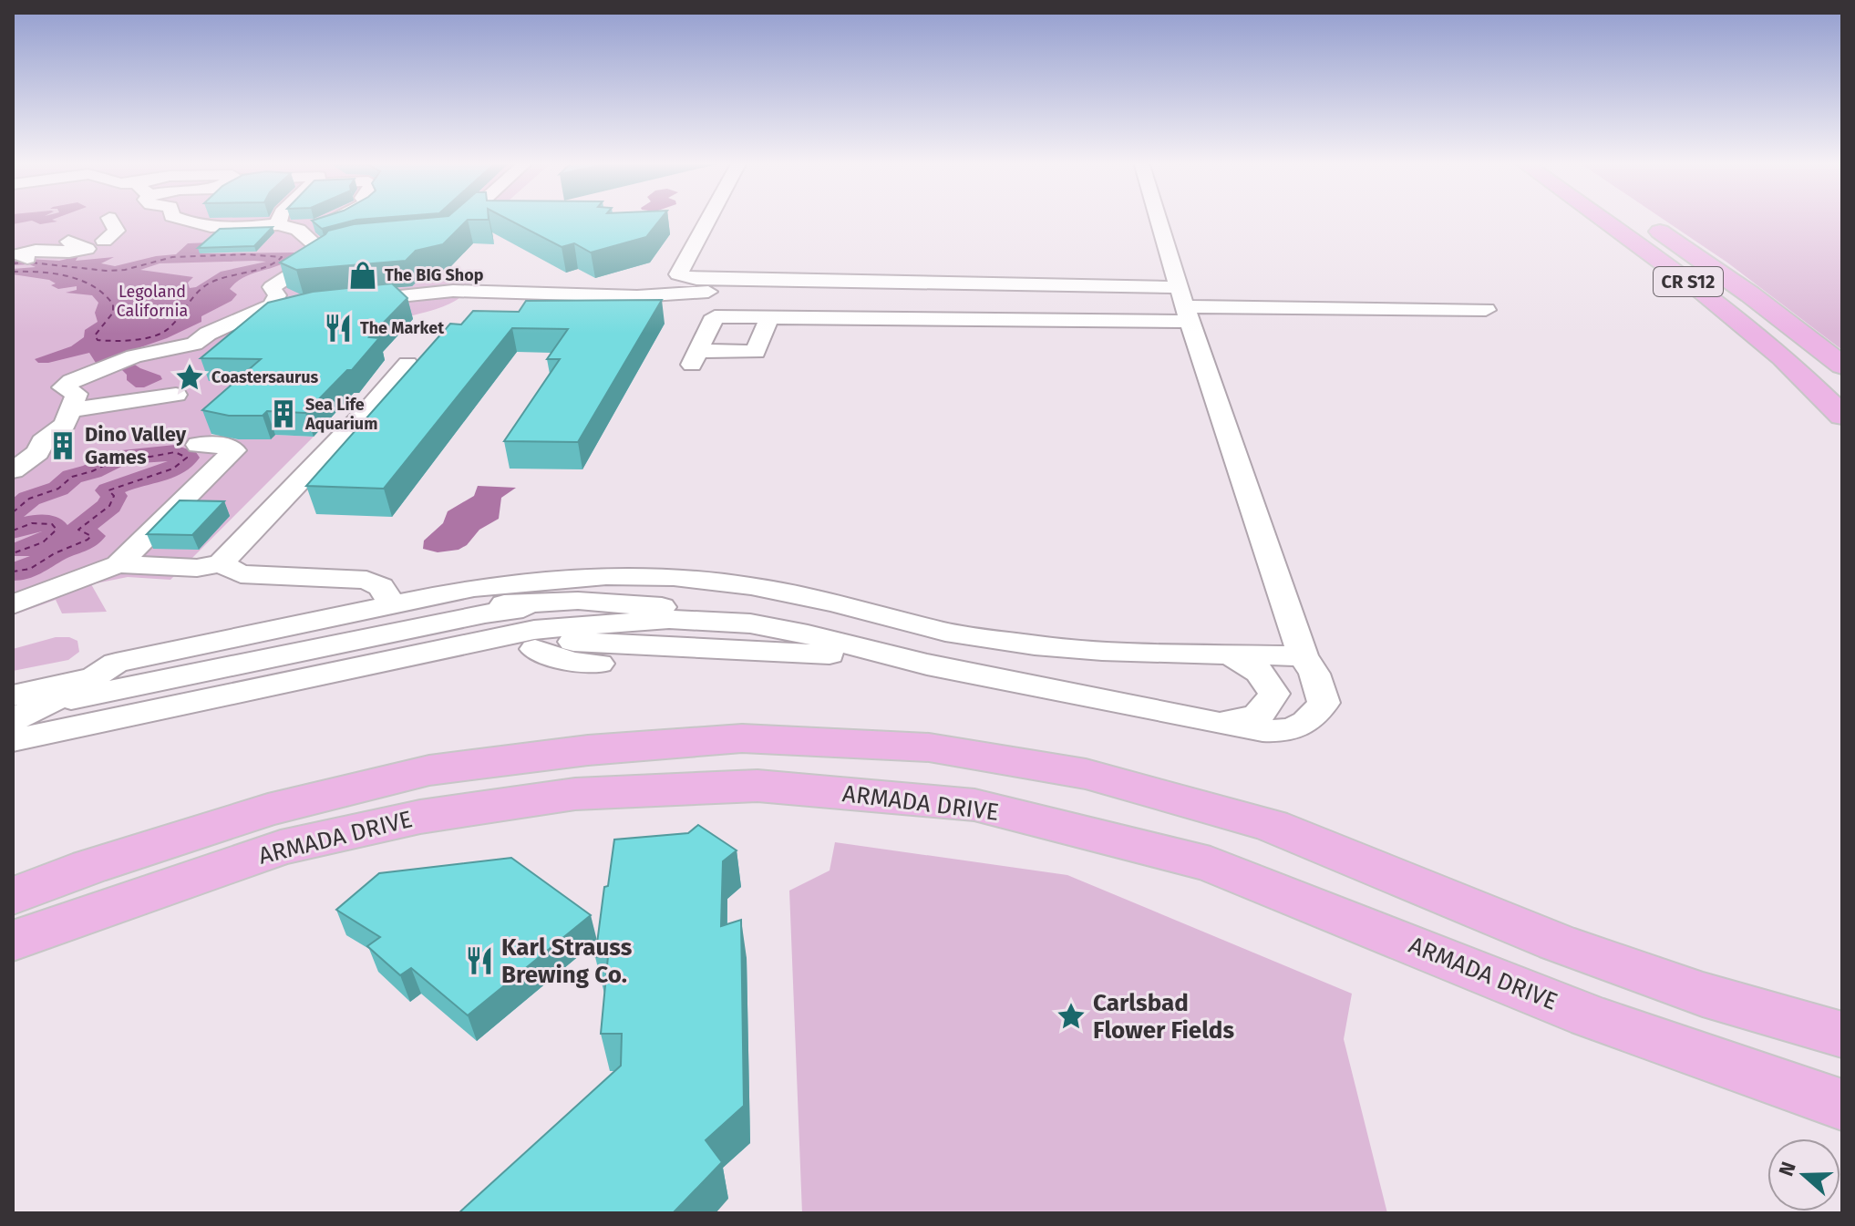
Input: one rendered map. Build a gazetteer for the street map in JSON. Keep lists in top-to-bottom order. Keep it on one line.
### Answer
{"streets":{"main road":["CR S12","ARMADA DRIVE"]},"parks":["Legoland California"],"places":{"shop":["The BIG Shop"],"restaurant":["The Market","Karl Strauss Brewing Co."],"place":["Coastersaurus","Carlsbad Flower Fields"],"building":["Sea Life Aquarium","Dino Valley Games"]},"north":"left"}
